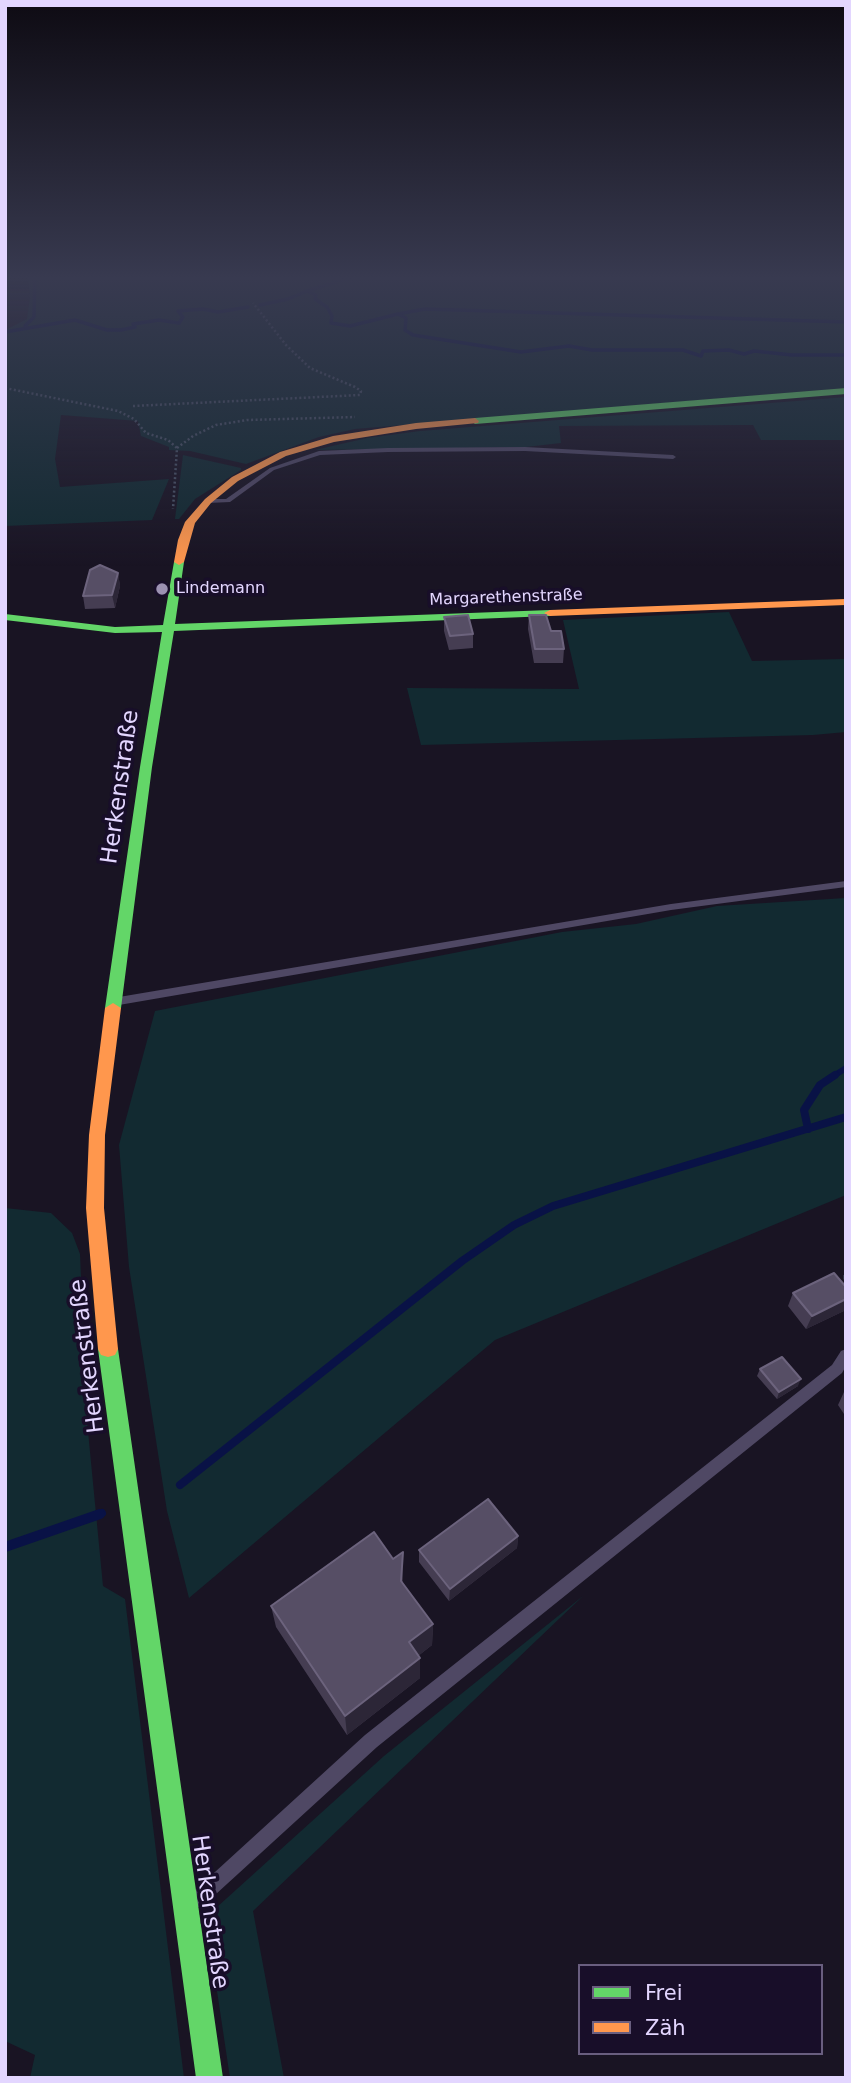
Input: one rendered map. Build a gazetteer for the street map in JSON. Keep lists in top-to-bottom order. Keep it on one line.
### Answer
{"streets":{"main road":["Margarethenstraße","Herkenstraße"]},"crossings":[["Margarethenstraße","Herkenstraße"]],"places":["Lindemann"],"legend":["Frei","Zäh"]}
